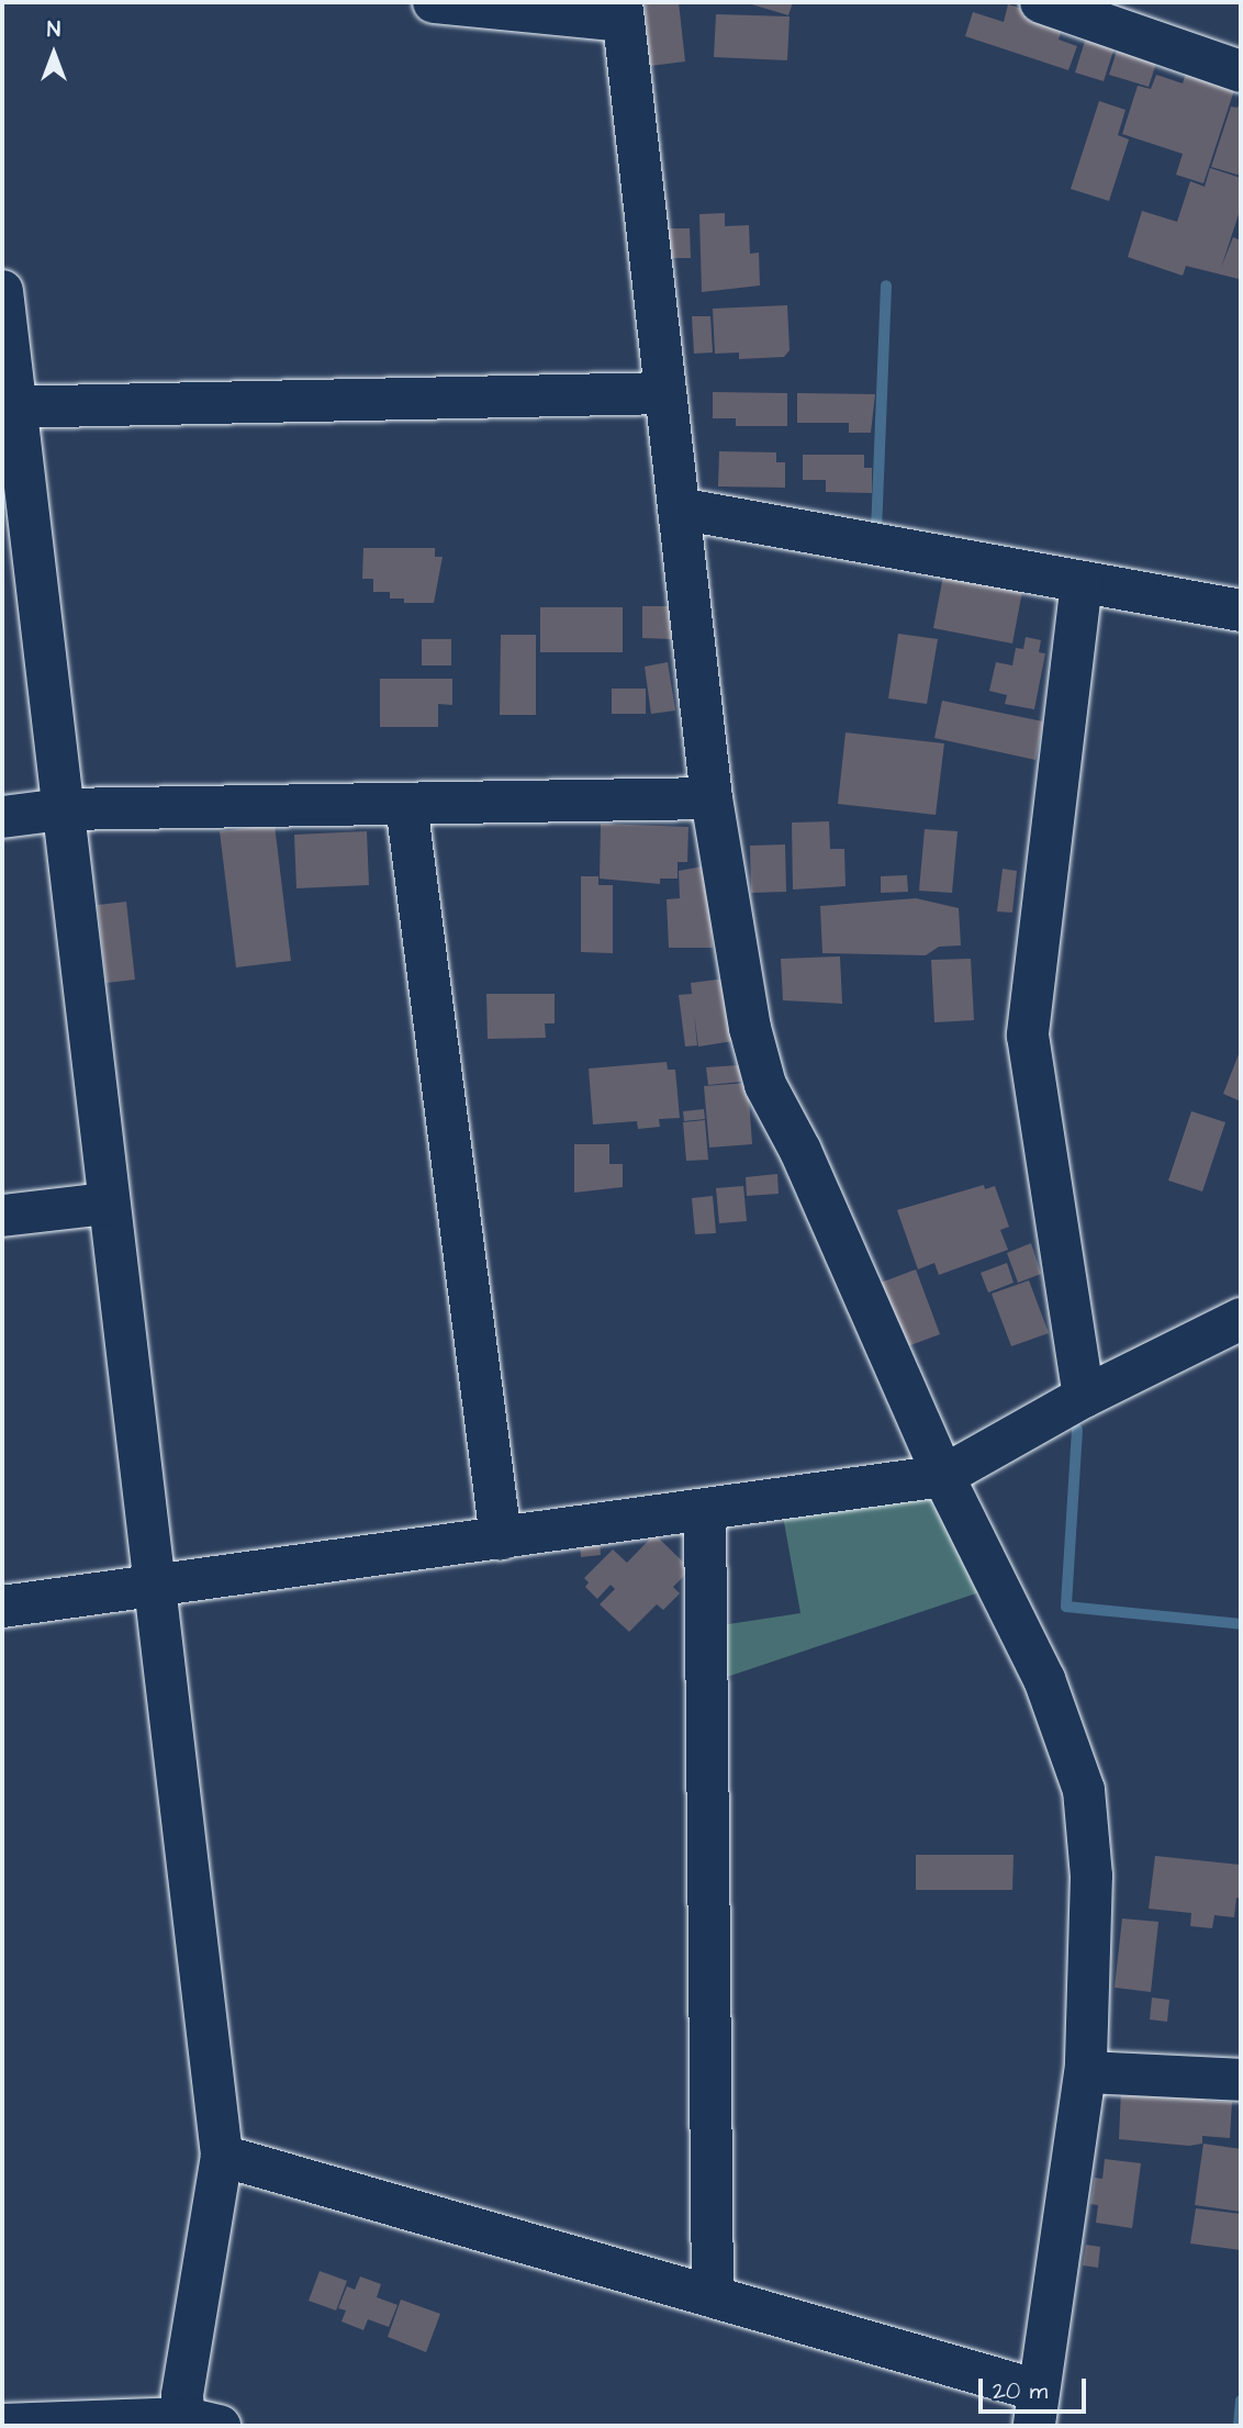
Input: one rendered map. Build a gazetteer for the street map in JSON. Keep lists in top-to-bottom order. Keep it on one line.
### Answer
{"scale_bar":"20 m","north":"top"}
